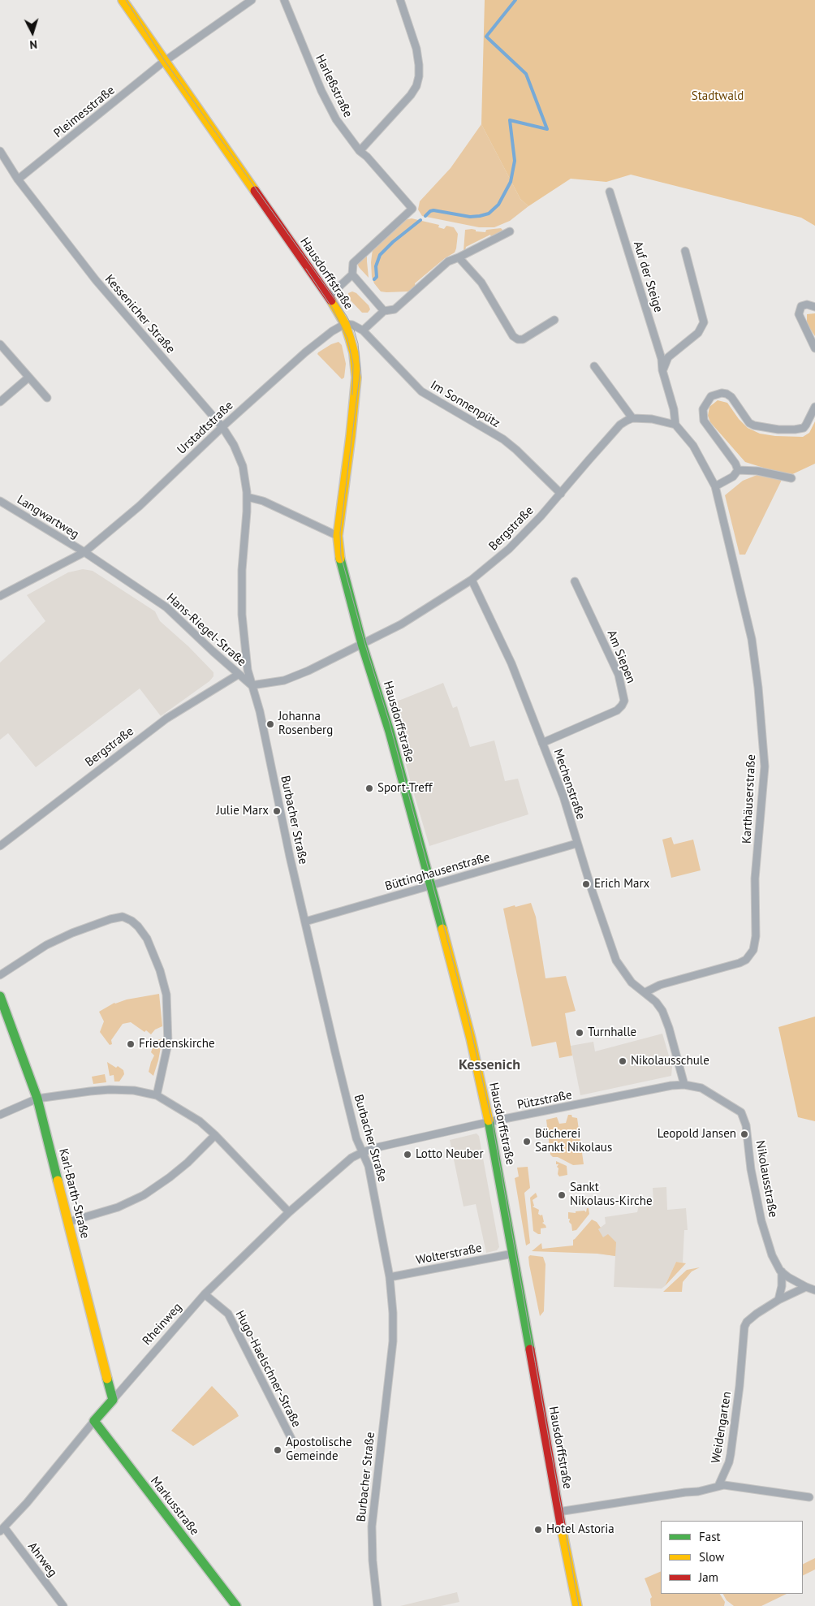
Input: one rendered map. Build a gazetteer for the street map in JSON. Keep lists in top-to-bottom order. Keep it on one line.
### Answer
{"streets":{"main road":["Hausdorffstraße","Karl-Barth-Straße","Rheinweg","Markusstraße"],"street":["Harleßstraße","Pleimesstraße","Auf der Steige","Kessenicher Straße","Im Sonnenpütz","Urstadtstraße","Langwartweg","Bergstraße","Hans-Riegel-Straße","Am Siepen","Mechenstraße","Karthäuserstraße","Burbacher Straße","Büttinghausenstraße","Pützstraße","Nikolausstraße","Wolterstraße","Hugo-Haelschner-Straße","Weidengarten","Ahrweg"]},"crossings":[["Pleimesstraße","Hausdorffstraße"],["Pleimesstraße","Kessenicher Straße"],["Hausdorffstraße","Urstadtstraße"],["Hausdorffstraße","Bergstraße"],["Hausdorffstraße","Büttinghausenstraße"],["Hausdorffstraße","Pützstraße"],["Hausdorffstraße","Wolterstraße"],["Kessenicher Straße","Urstadtstraße"],["Kessenicher Straße","Bergstraße"],["Kessenicher Straße","Hans-Riegel-Straße"],["Kessenicher Straße","Burbacher Straße"],["Im Sonnenpütz","Bergstraße"],["Urstadtstraße","Langwartweg"],["Urstadtstraße","Hans-Riegel-Straße"],["Langwartweg","Hans-Riegel-Straße"],["Bergstraße","Hans-Riegel-Straße"],["Bergstraße","Mechenstraße"],["Bergstraße","Burbacher Straße"],["Hans-Riegel-Straße","Burbacher Straße"],["Am Siepen","Mechenstraße"],["Mechenstraße","Karthäuserstraße"],["Mechenstraße","Büttinghausenstraße"],["Mechenstraße","Pützstraße"],["Mechenstraße","Nikolausstraße"],["Burbacher Straße","Büttinghausenstraße"],["Burbacher Straße","Pützstraße"],["Burbacher Straße","Wolterstraße"],["Burbacher Straße","Rheinweg"],["Pützstraße","Nikolausstraße"],["Pützstraße","Rheinweg"],["Nikolausstraße","Weidengarten"],["Karl-Barth-Straße","Rheinweg"],["Rheinweg","Hugo-Haelschner-Straße"],["Rheinweg","Markusstraße"],["Rheinweg","Ahrweg"]],"districts":["Kessenich"],"parks":["Stadtwald"],"places":["Johanna Rosenberg","Sport-Treff","Julie Marx","Erich Marx","Turnhalle","Friedenskirche","Nikolausschule","Leopold Jansen","Bücherei Sankt Nikolaus","Lotto Neuber","Sankt Nikolaus-Kirche","Apostolische Gemeinde","Hotel Astoria"],"legend":["Fast","Slow","Jam"],"north":"bottom"}
